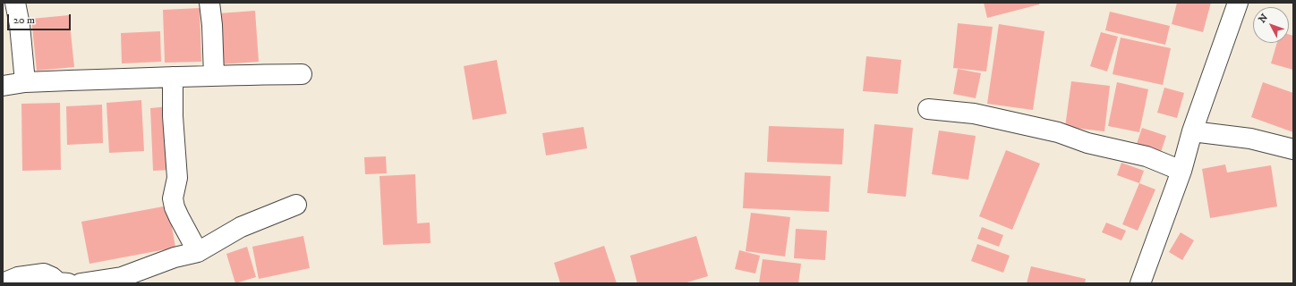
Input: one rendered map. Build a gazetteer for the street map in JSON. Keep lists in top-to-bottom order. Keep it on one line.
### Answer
{"scale_bar":"20 m","north":"top left"}
